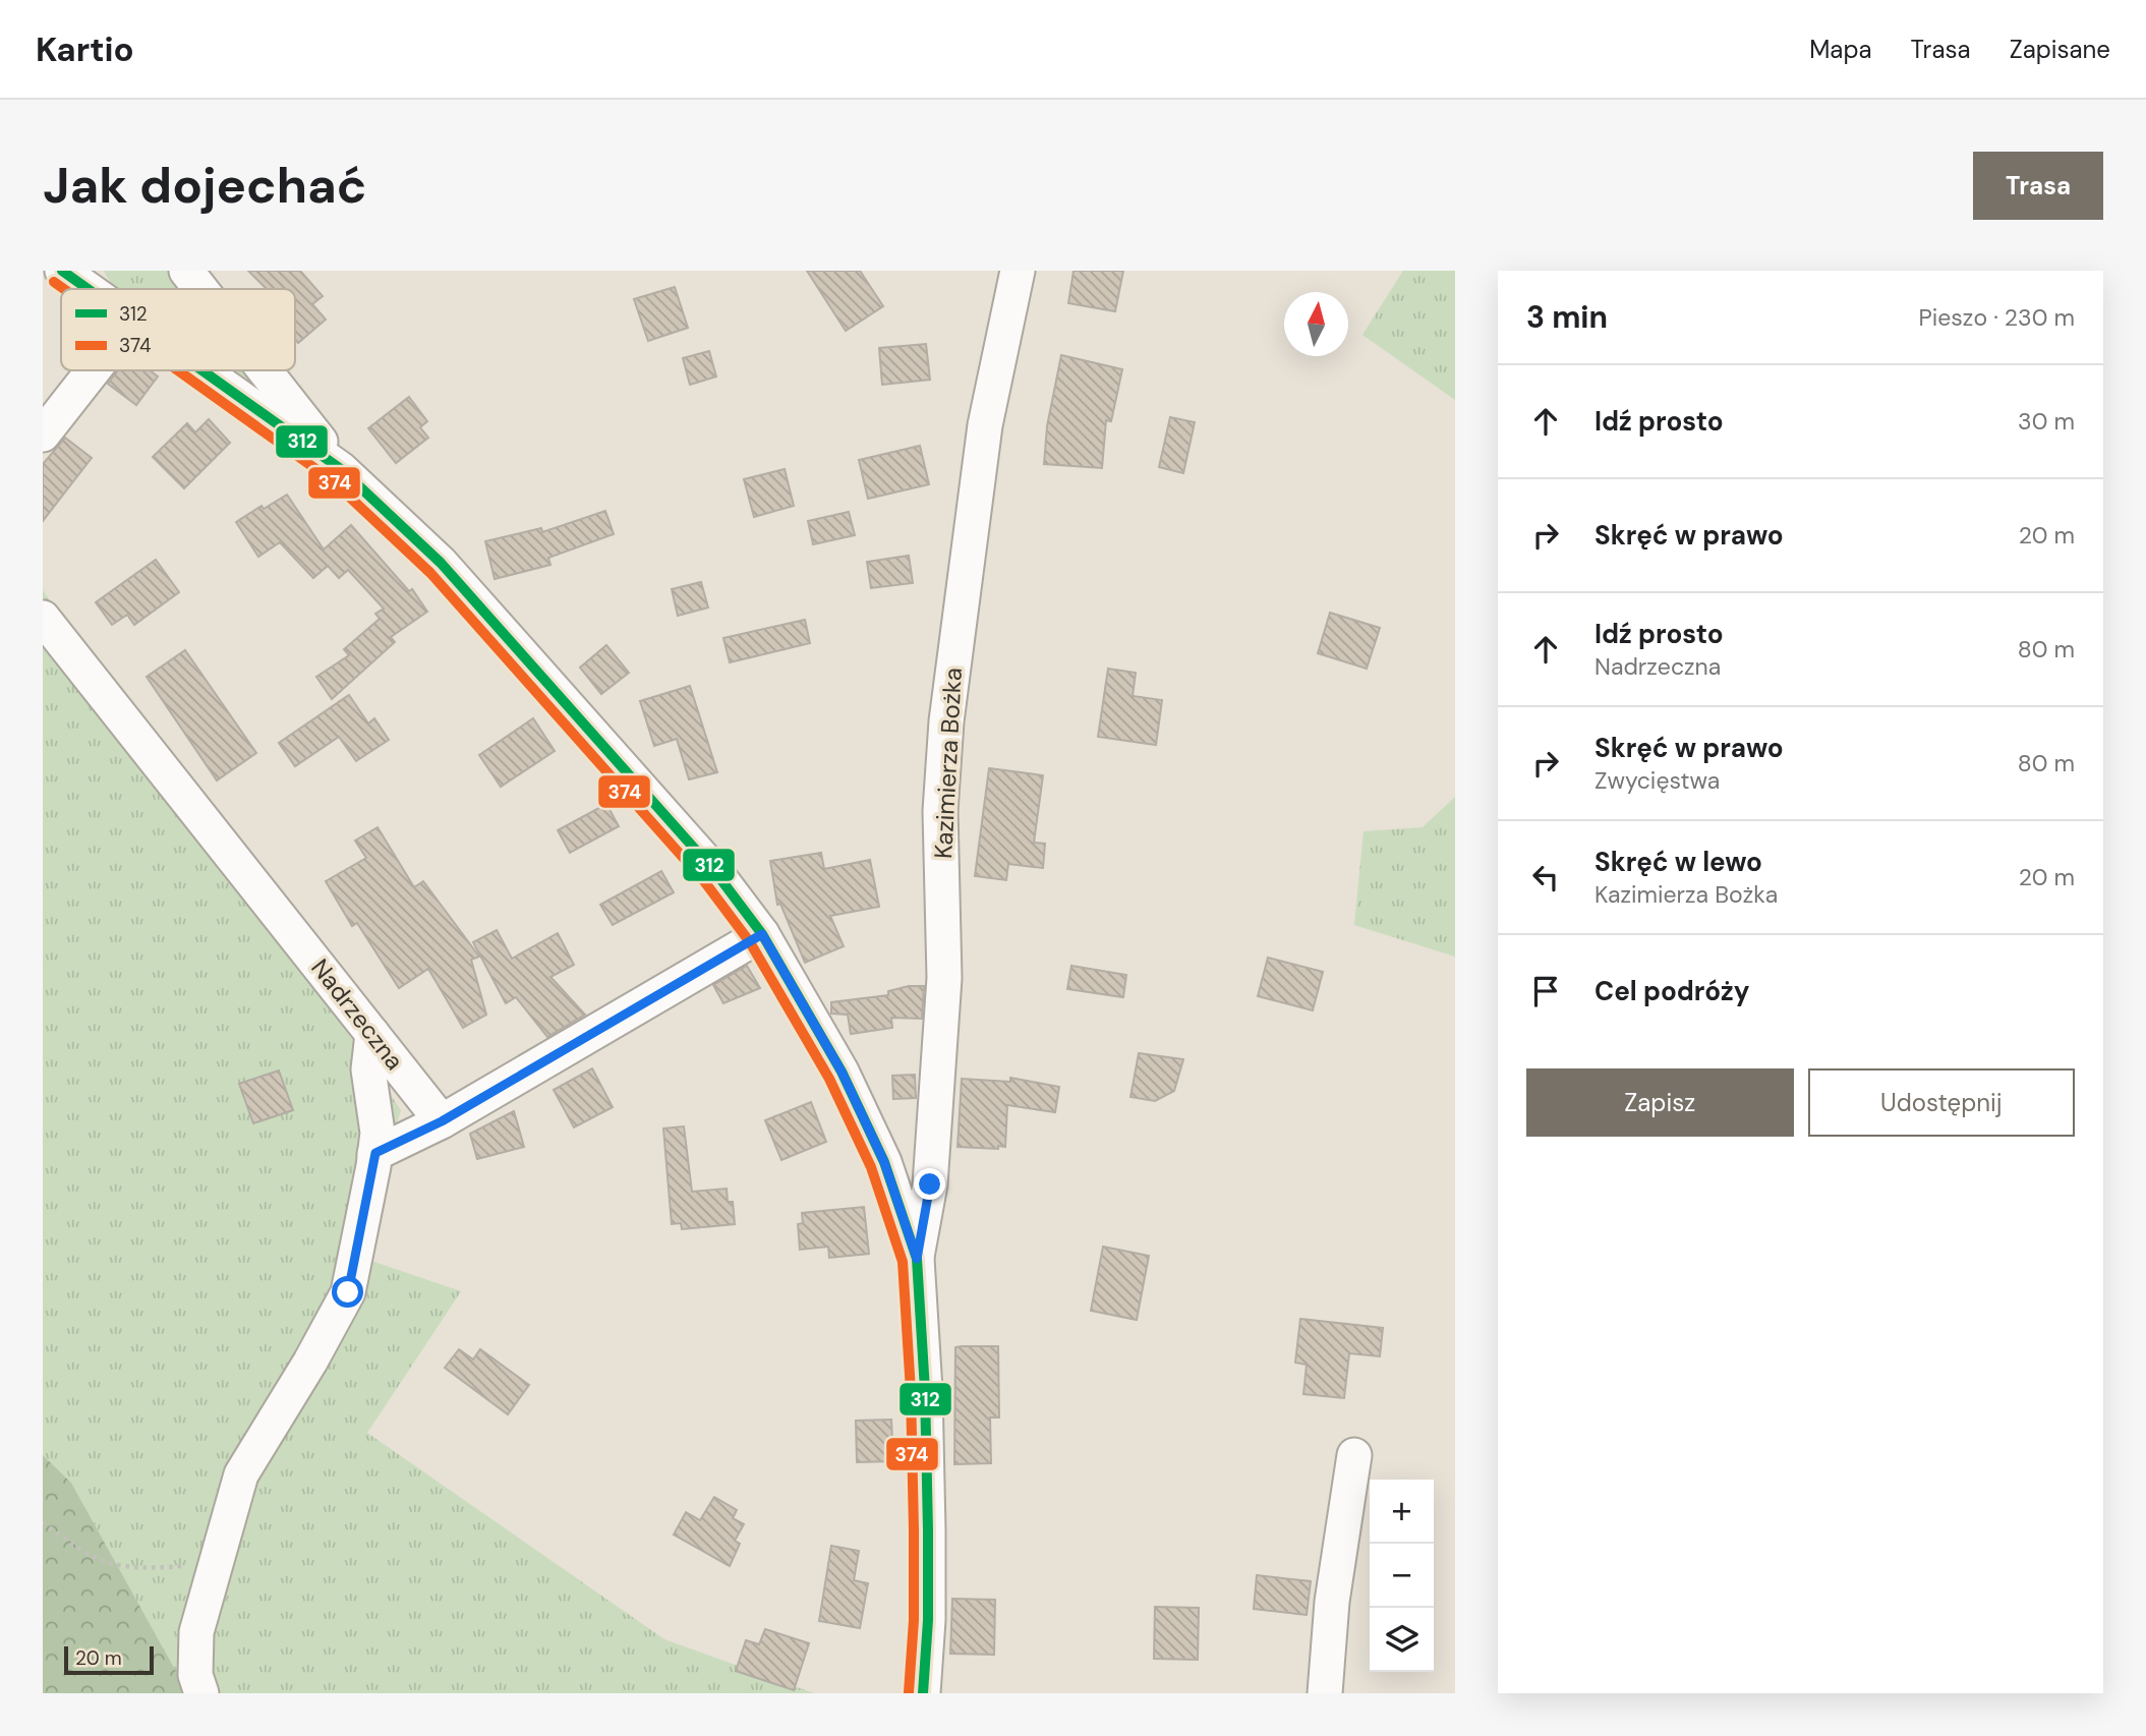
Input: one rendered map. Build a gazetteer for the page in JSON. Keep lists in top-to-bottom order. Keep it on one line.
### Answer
{"streets":{"street":["Kazimierza Bożka","Nadrzeczna"]},"lines":["transit line 312","transit line 374"],"legend":["312","374"],"scale_bar":"20 m","north":"top","page":{"header":"Kartio","nav":["Mapa","Trasa","Zapisane"],"buttons":["Trasa",["Zapisz","Udostępnij"]],"title":"Jak dojechać","heading":["3 min","Pieszo · 230 m"],"list":[["Idź prosto","30 m"],["Skręć w prawo","20 m"],["Idź prosto","Nadrzeczna","80 m"],["Skręć w prawo","Zwycięstwa","80 m"],["Skręć w lewo","Kazimierza Bożka","20 m"],"Cel podróży"],"map_buttons":["+","−"],"scale":"20 m"}}
